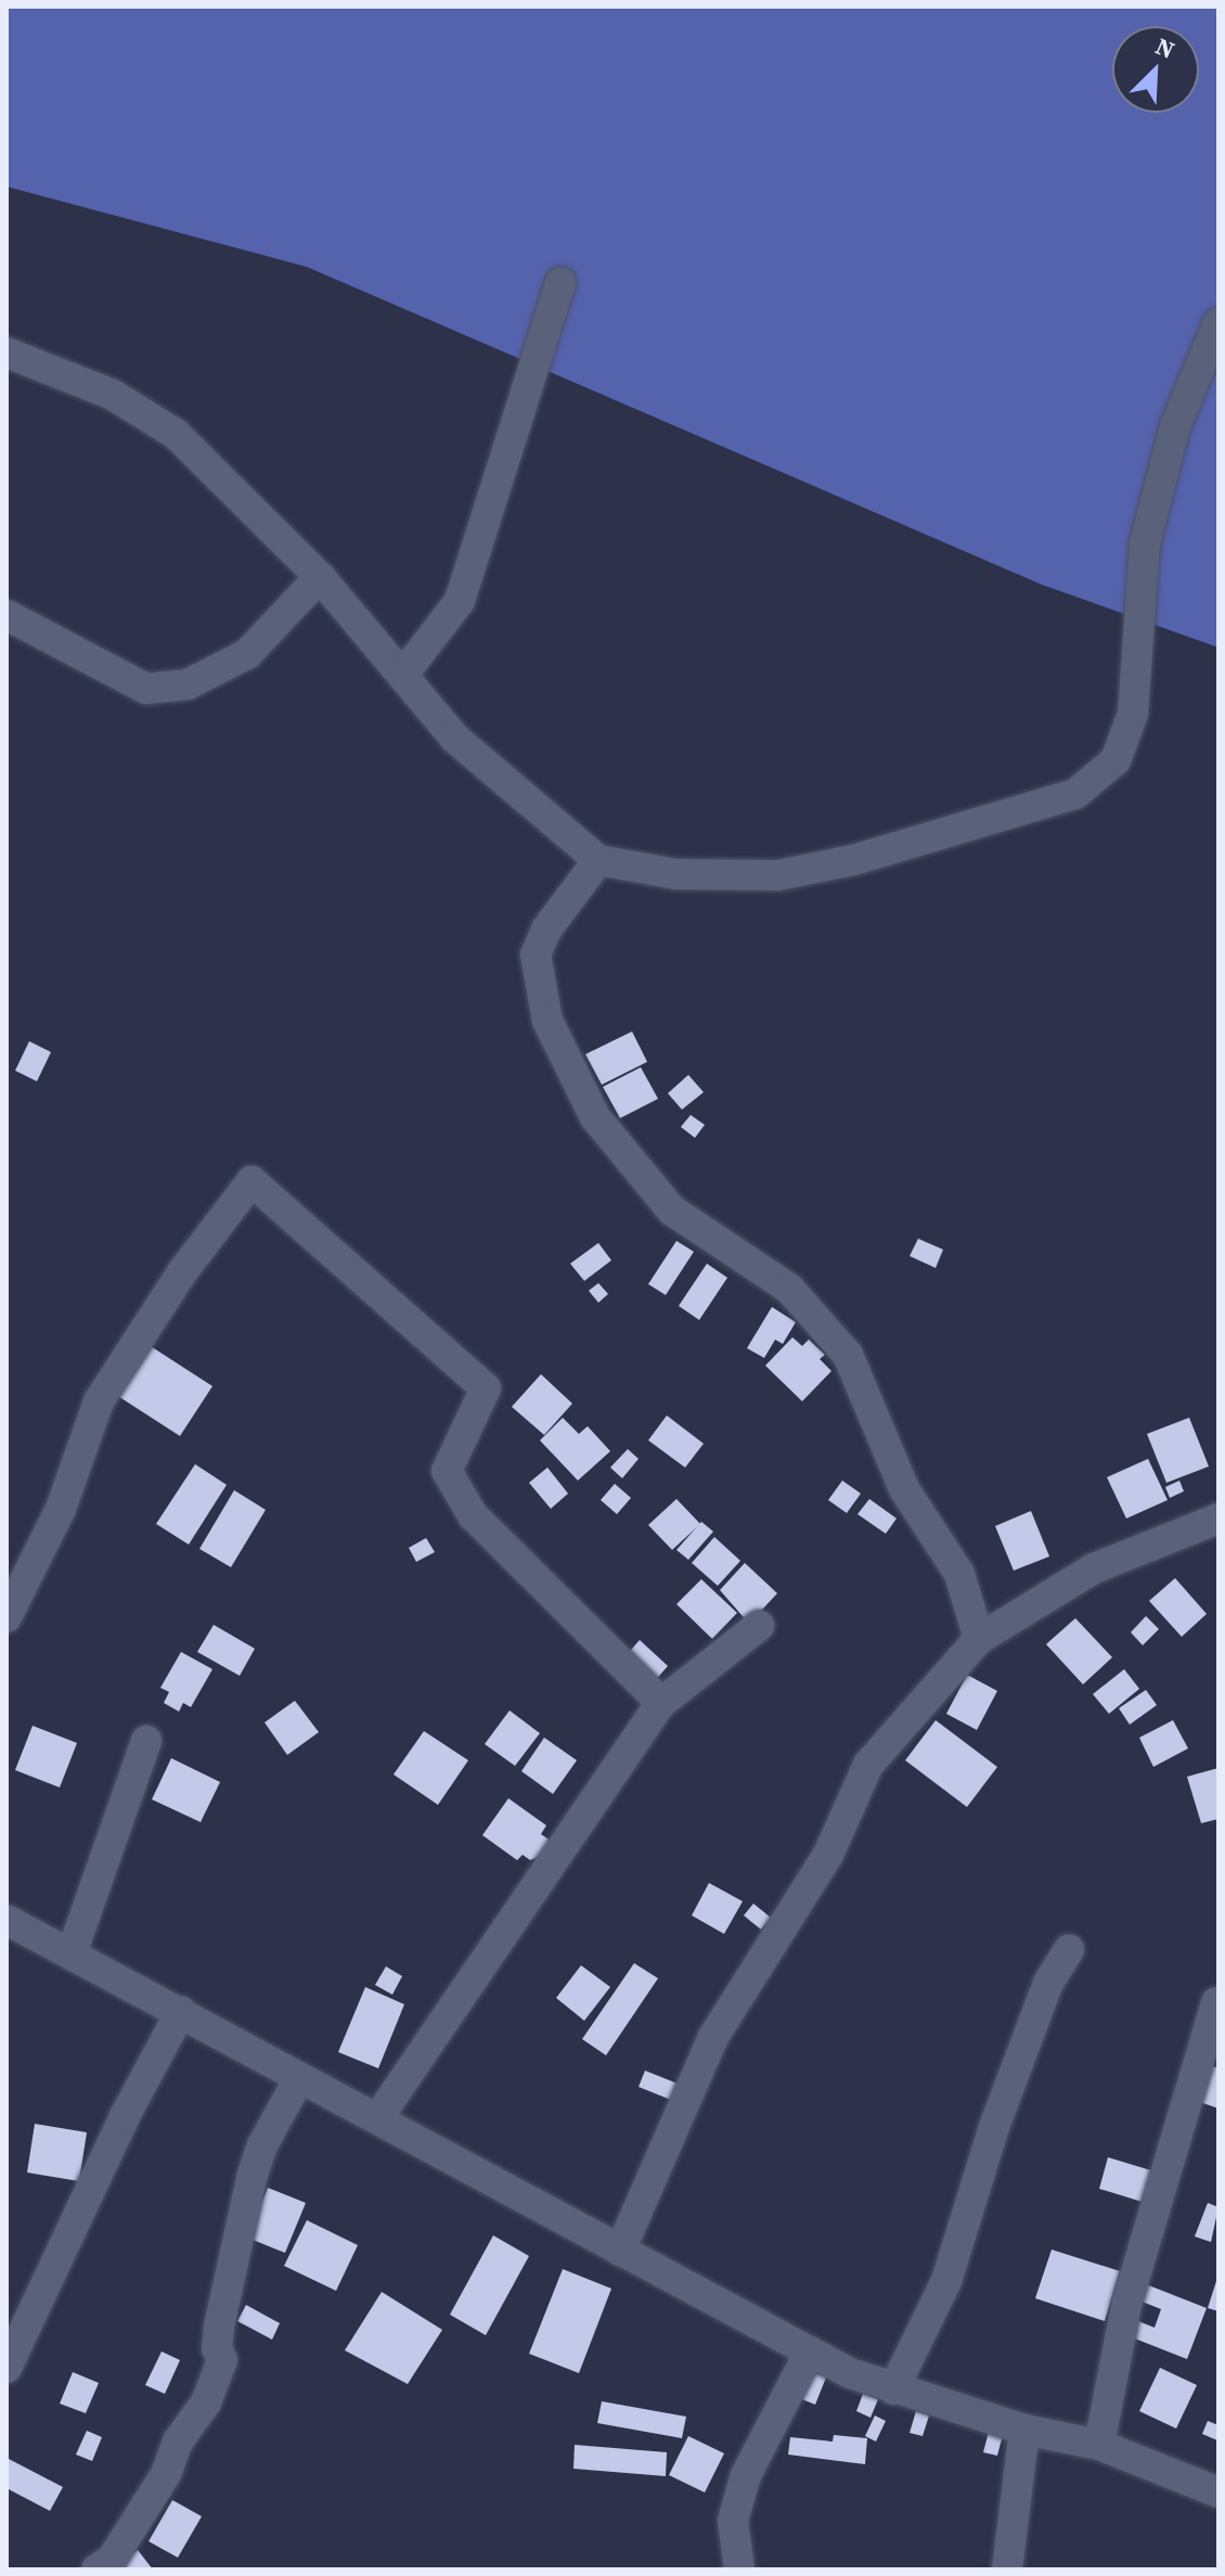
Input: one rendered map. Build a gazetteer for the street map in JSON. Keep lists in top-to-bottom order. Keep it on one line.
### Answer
{"north":"top right"}
